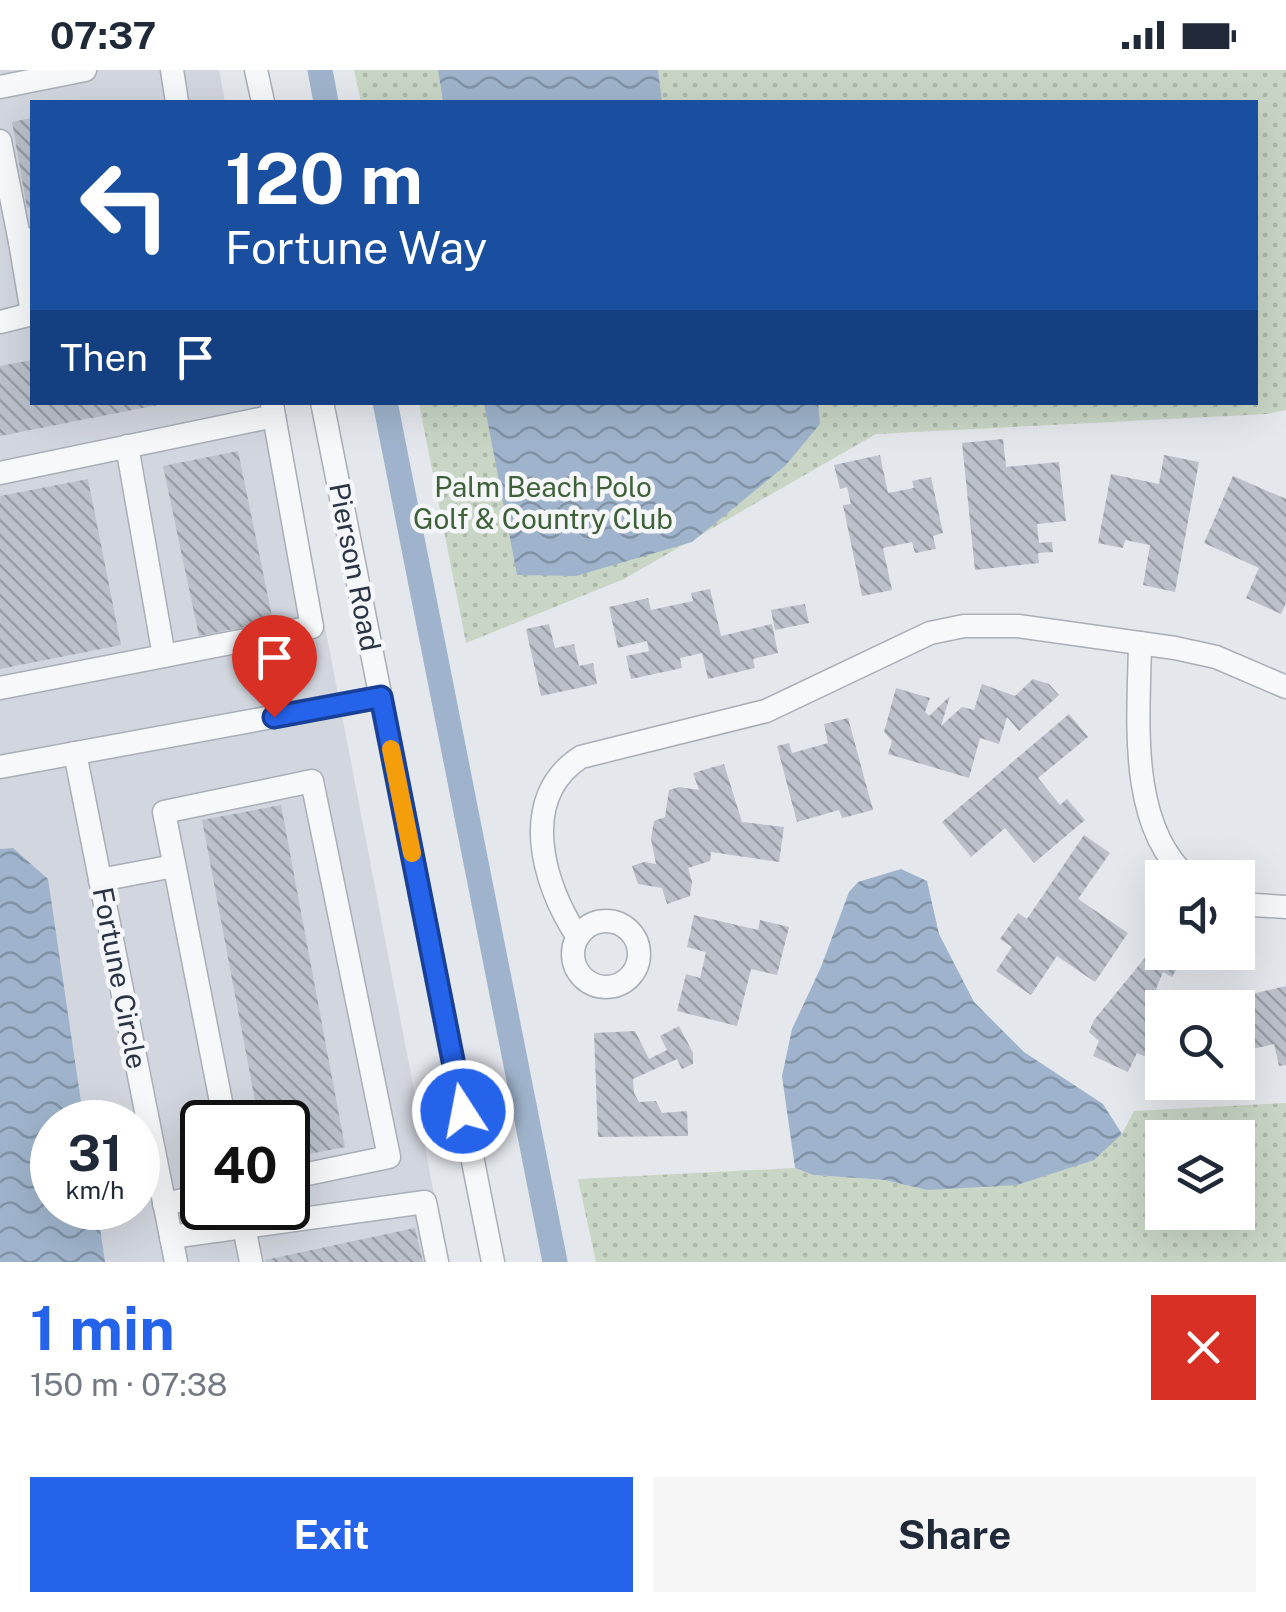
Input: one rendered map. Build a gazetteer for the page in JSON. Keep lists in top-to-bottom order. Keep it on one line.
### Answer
{"streets":{"street":["Pierson Road","Fortune Circle"]},"parks":["Palm Beach Polo Golf & Country Club"],"page":{"status":"07:37","turn":["120 m","Fortune Way"],"then":"Then","speed":"31 km/h","limit":"40","heading":["1 min","150 m · 07:38"],"buttons":["Exit","Share"]}}
